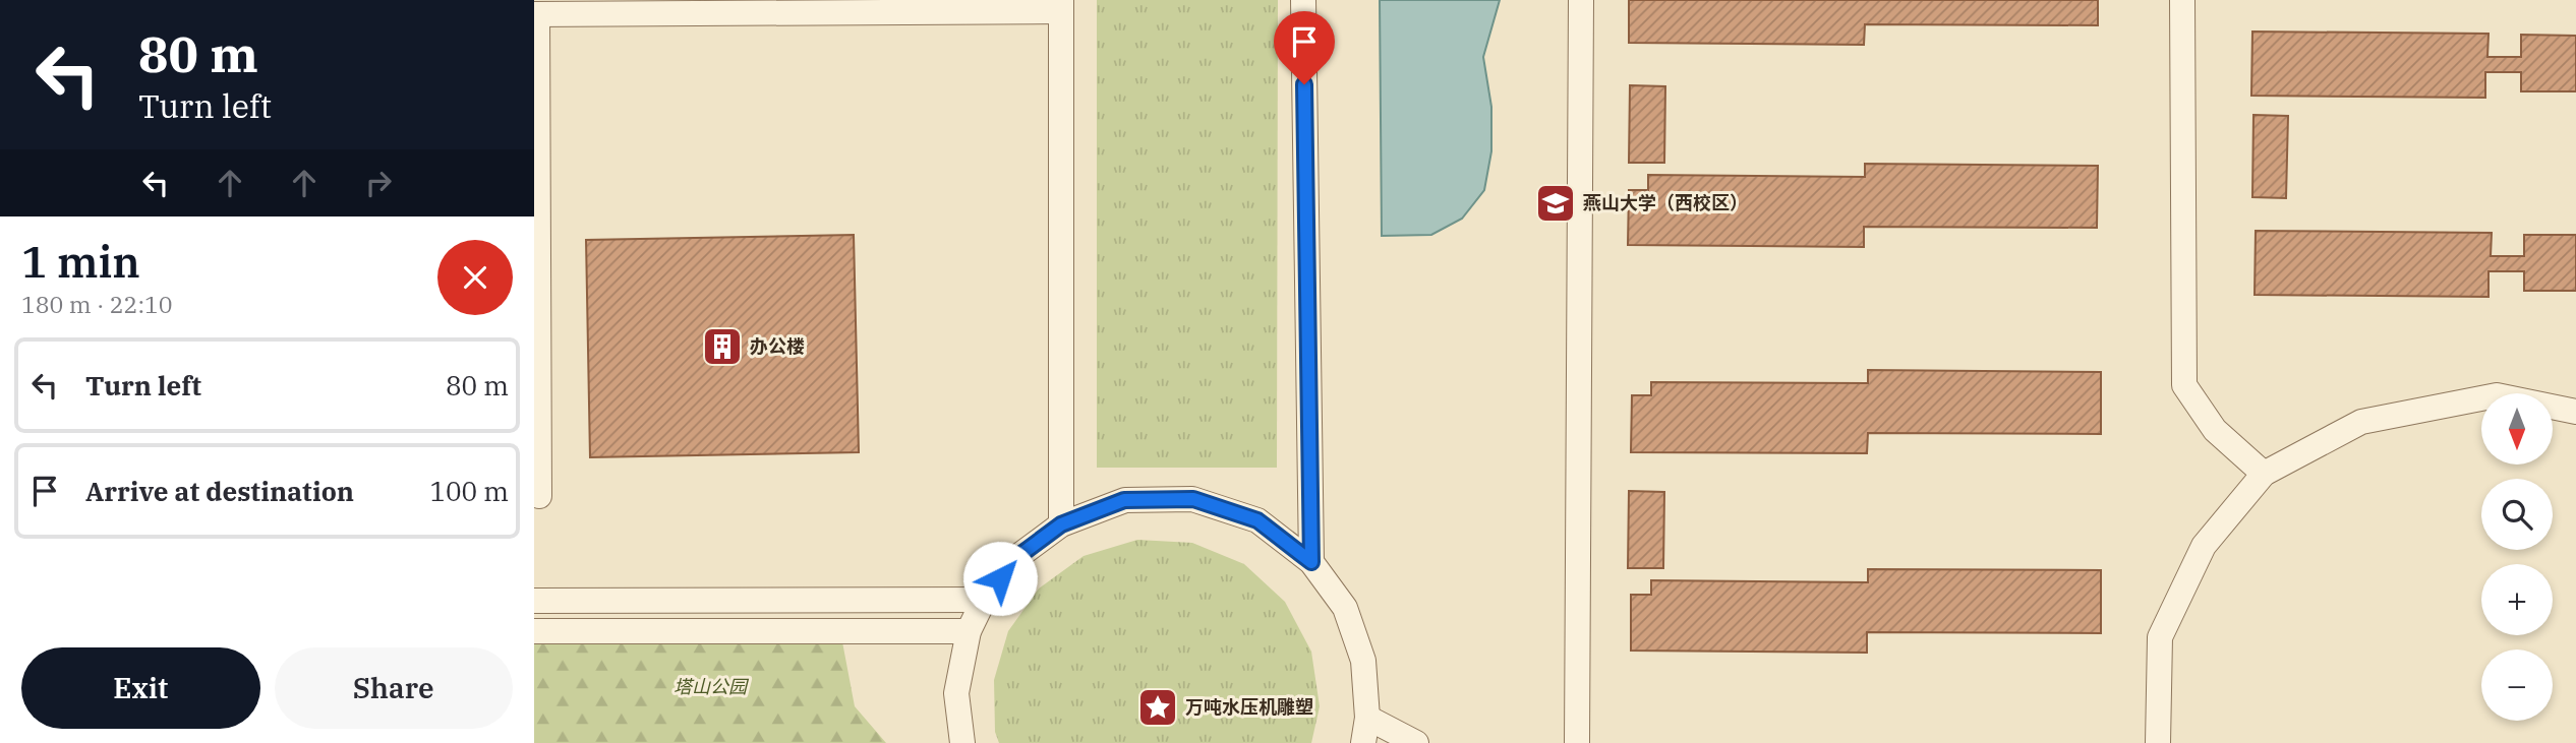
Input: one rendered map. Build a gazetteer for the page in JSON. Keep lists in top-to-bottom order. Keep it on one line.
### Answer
{"parks":["塔山公园"],"places":{"school or university":["燕山大学（西校区）"],"building":["办公楼"],"place":["万吨水压机雕塑"]},"north":"bottom","page":{"turn":["80 m","Turn left"],"heading":["1 min","180 m · 22:10"],"list":[{"name":"Turn left","value":"80 m"},{"name":"Arrive at destination","value":"100 m"}],"map_buttons":["+","−"],"buttons":["Exit","Share"]}}
